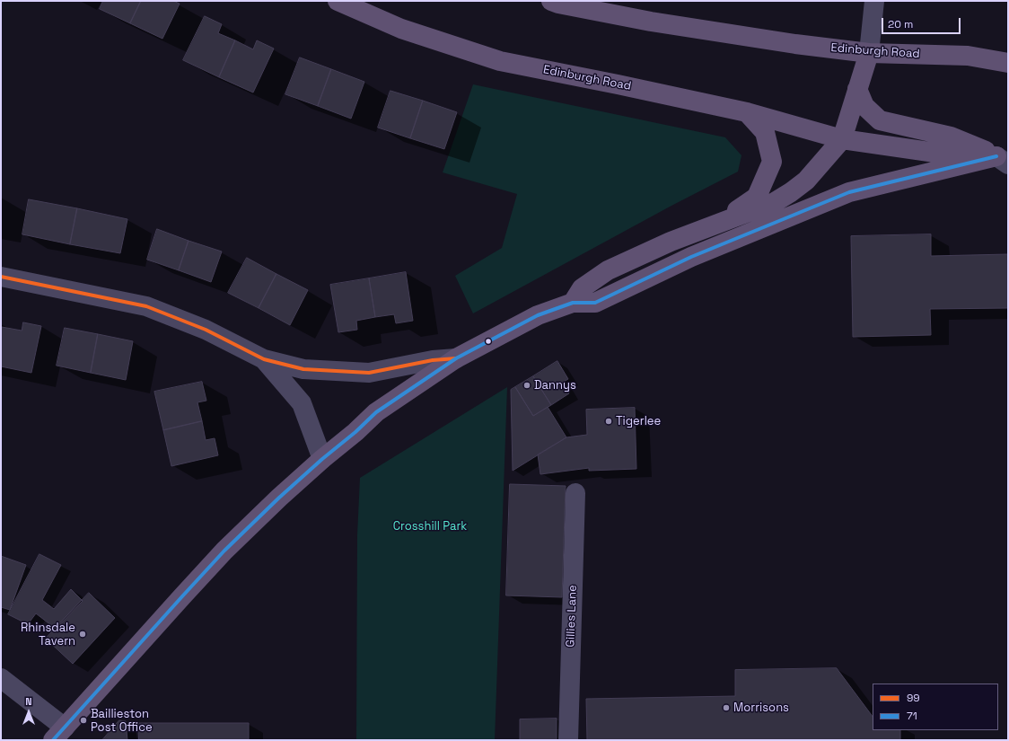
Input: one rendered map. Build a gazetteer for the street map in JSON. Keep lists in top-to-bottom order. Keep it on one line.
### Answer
{"streets":{"main road":["Edinburgh Road"],"street":["Gillies Lane"]},"parks":["Crosshill Park"],"places":["Dannys","Tigerlee","Rhinsdale Tavern","Morrisons","Baillieston Post Office"],"lines":["transit line 71","transit line 99"],"legend":["99","71"],"scale_bar":"20 m","north":"top"}
